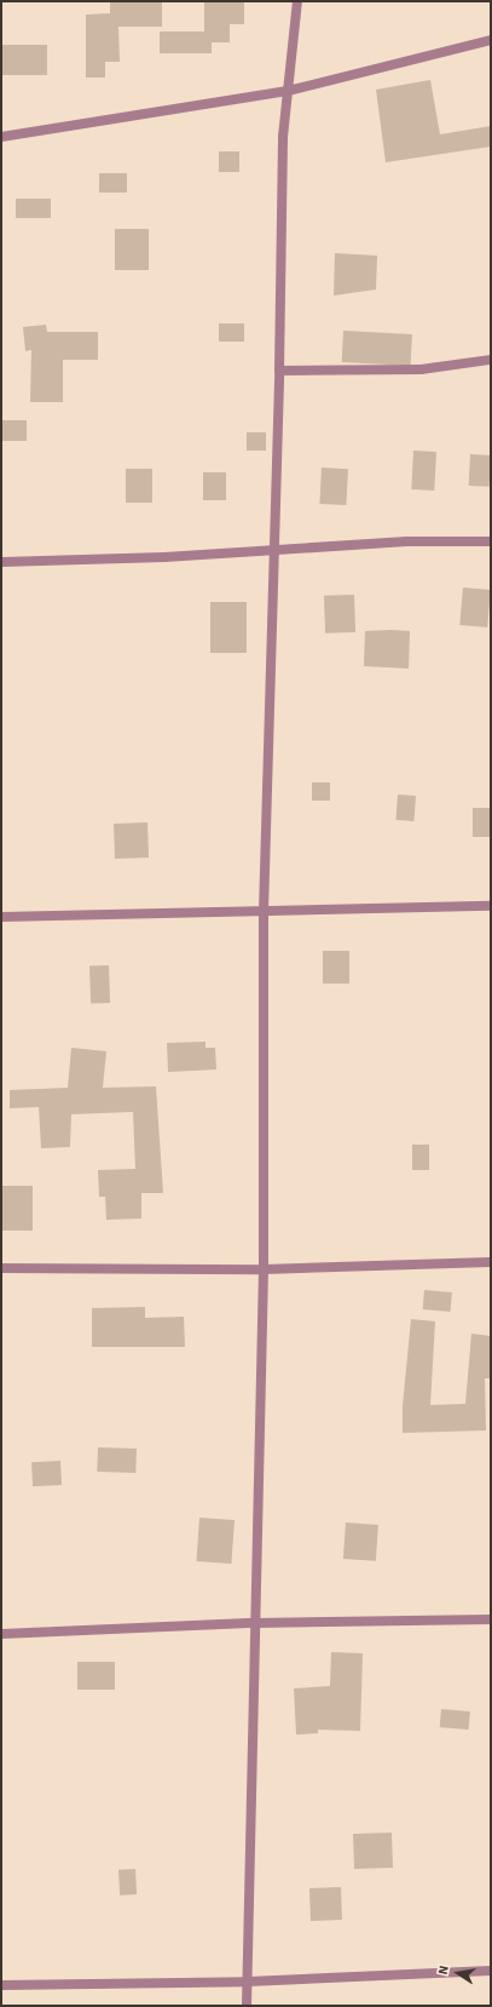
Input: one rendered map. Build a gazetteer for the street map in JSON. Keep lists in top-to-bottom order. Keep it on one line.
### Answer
{"north":"left"}
